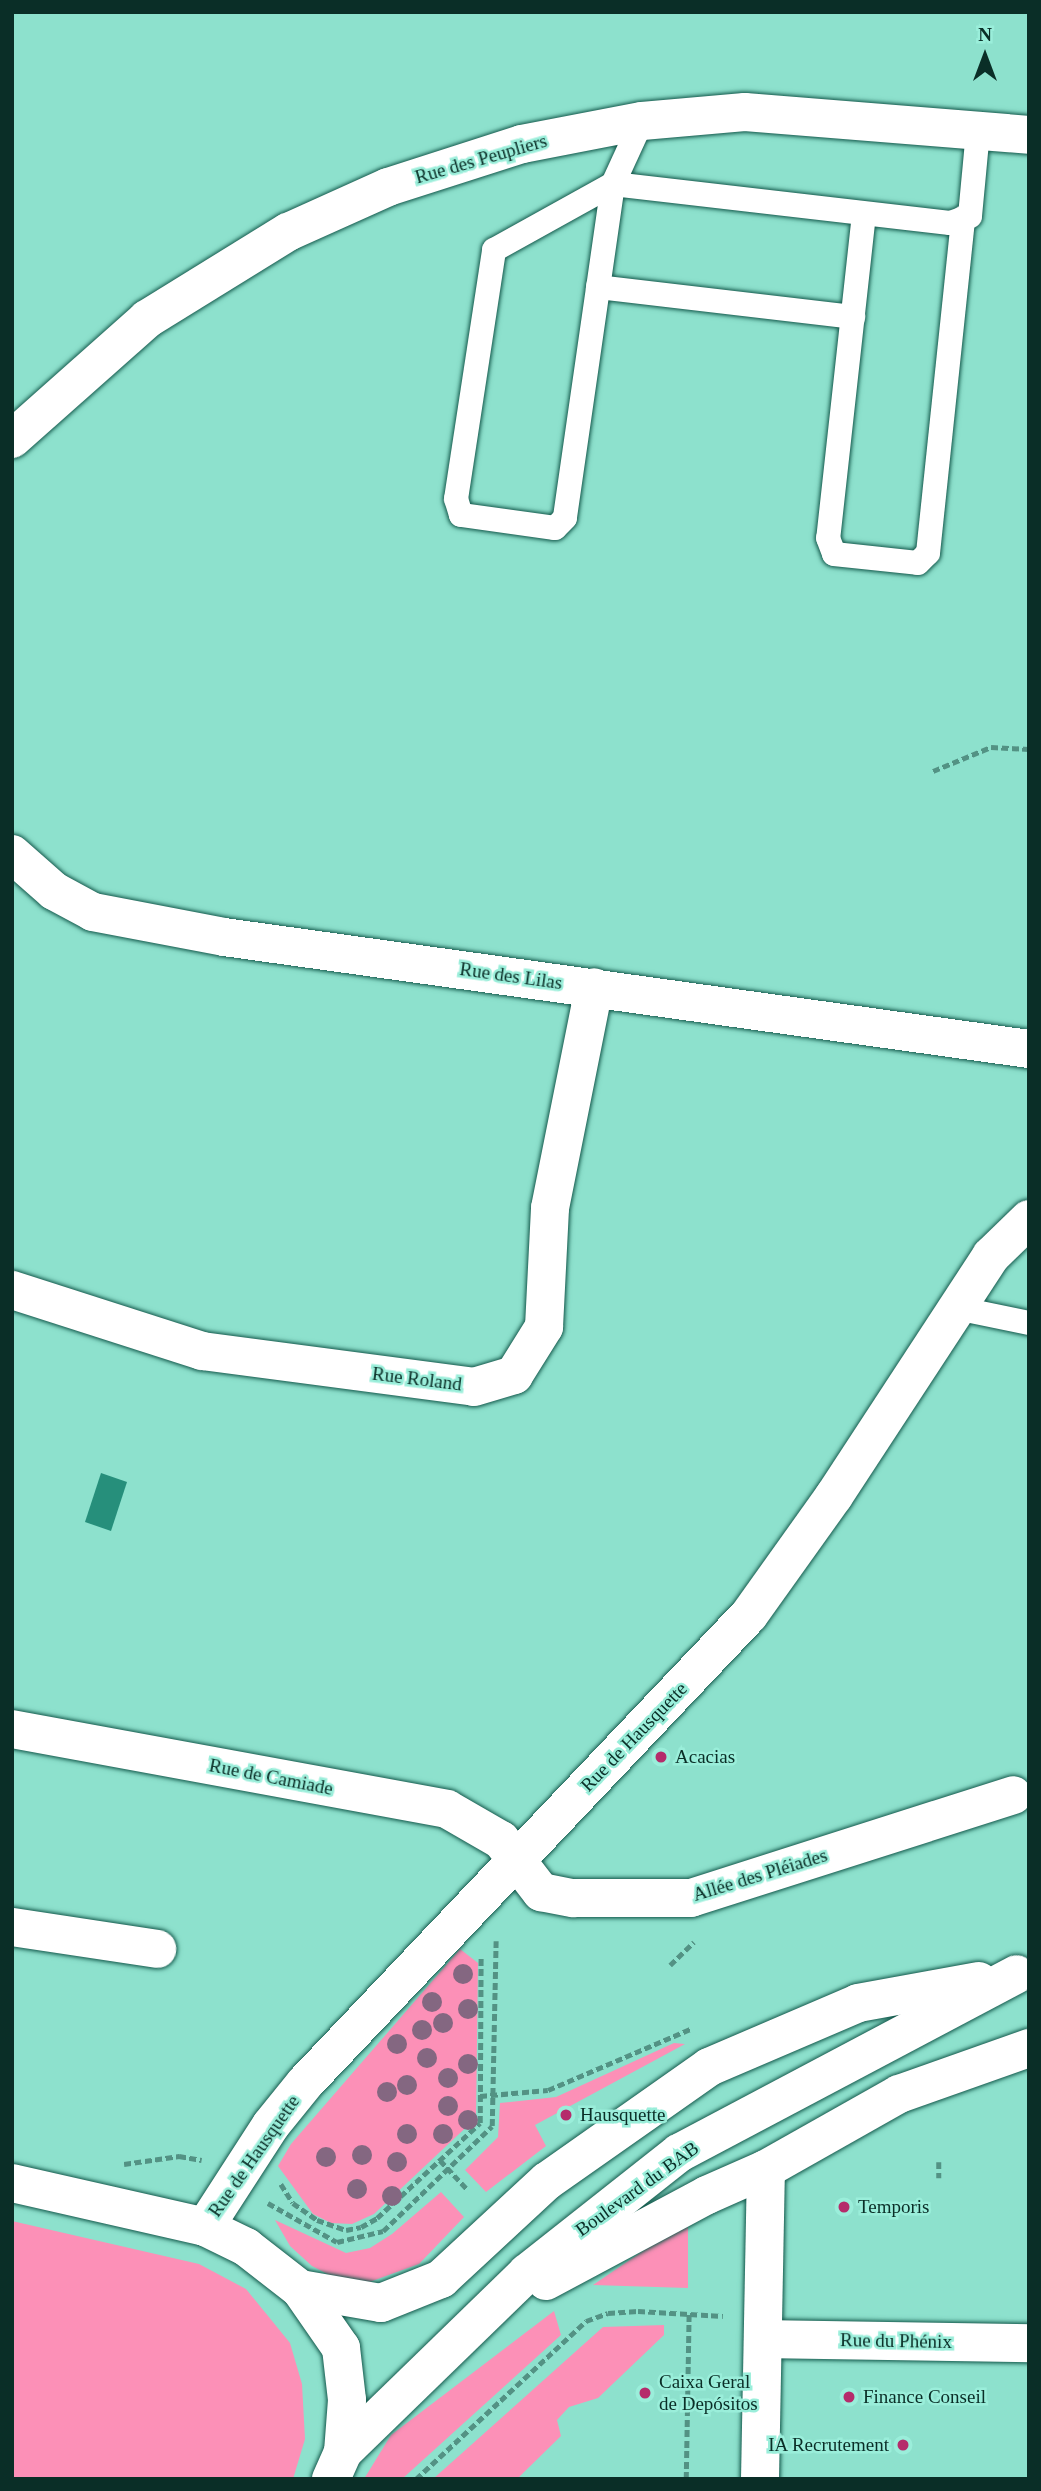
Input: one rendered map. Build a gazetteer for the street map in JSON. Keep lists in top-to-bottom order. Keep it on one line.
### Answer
{"streets":{"street":["Rue des Peupliers","Rue des Lilas","Rue Roland","Rue de Hausquette","Rue de Camiade","Allée des Pléiades","Boulevard du BAB","Rue du Phénix"]},"crossings":[["Rue des Lilas","Rue Roland"],["Rue de Hausquette","Rue de Camiade"],["Rue de Hausquette","Allée des Pléiades"],["Rue de Camiade","Allée des Pléiades"]],"places":["Acacias","Hausquette","Temporis","Caixa Geral de Depósitos","Finance Conseil","IA Recrutement"],"north":"top"}
